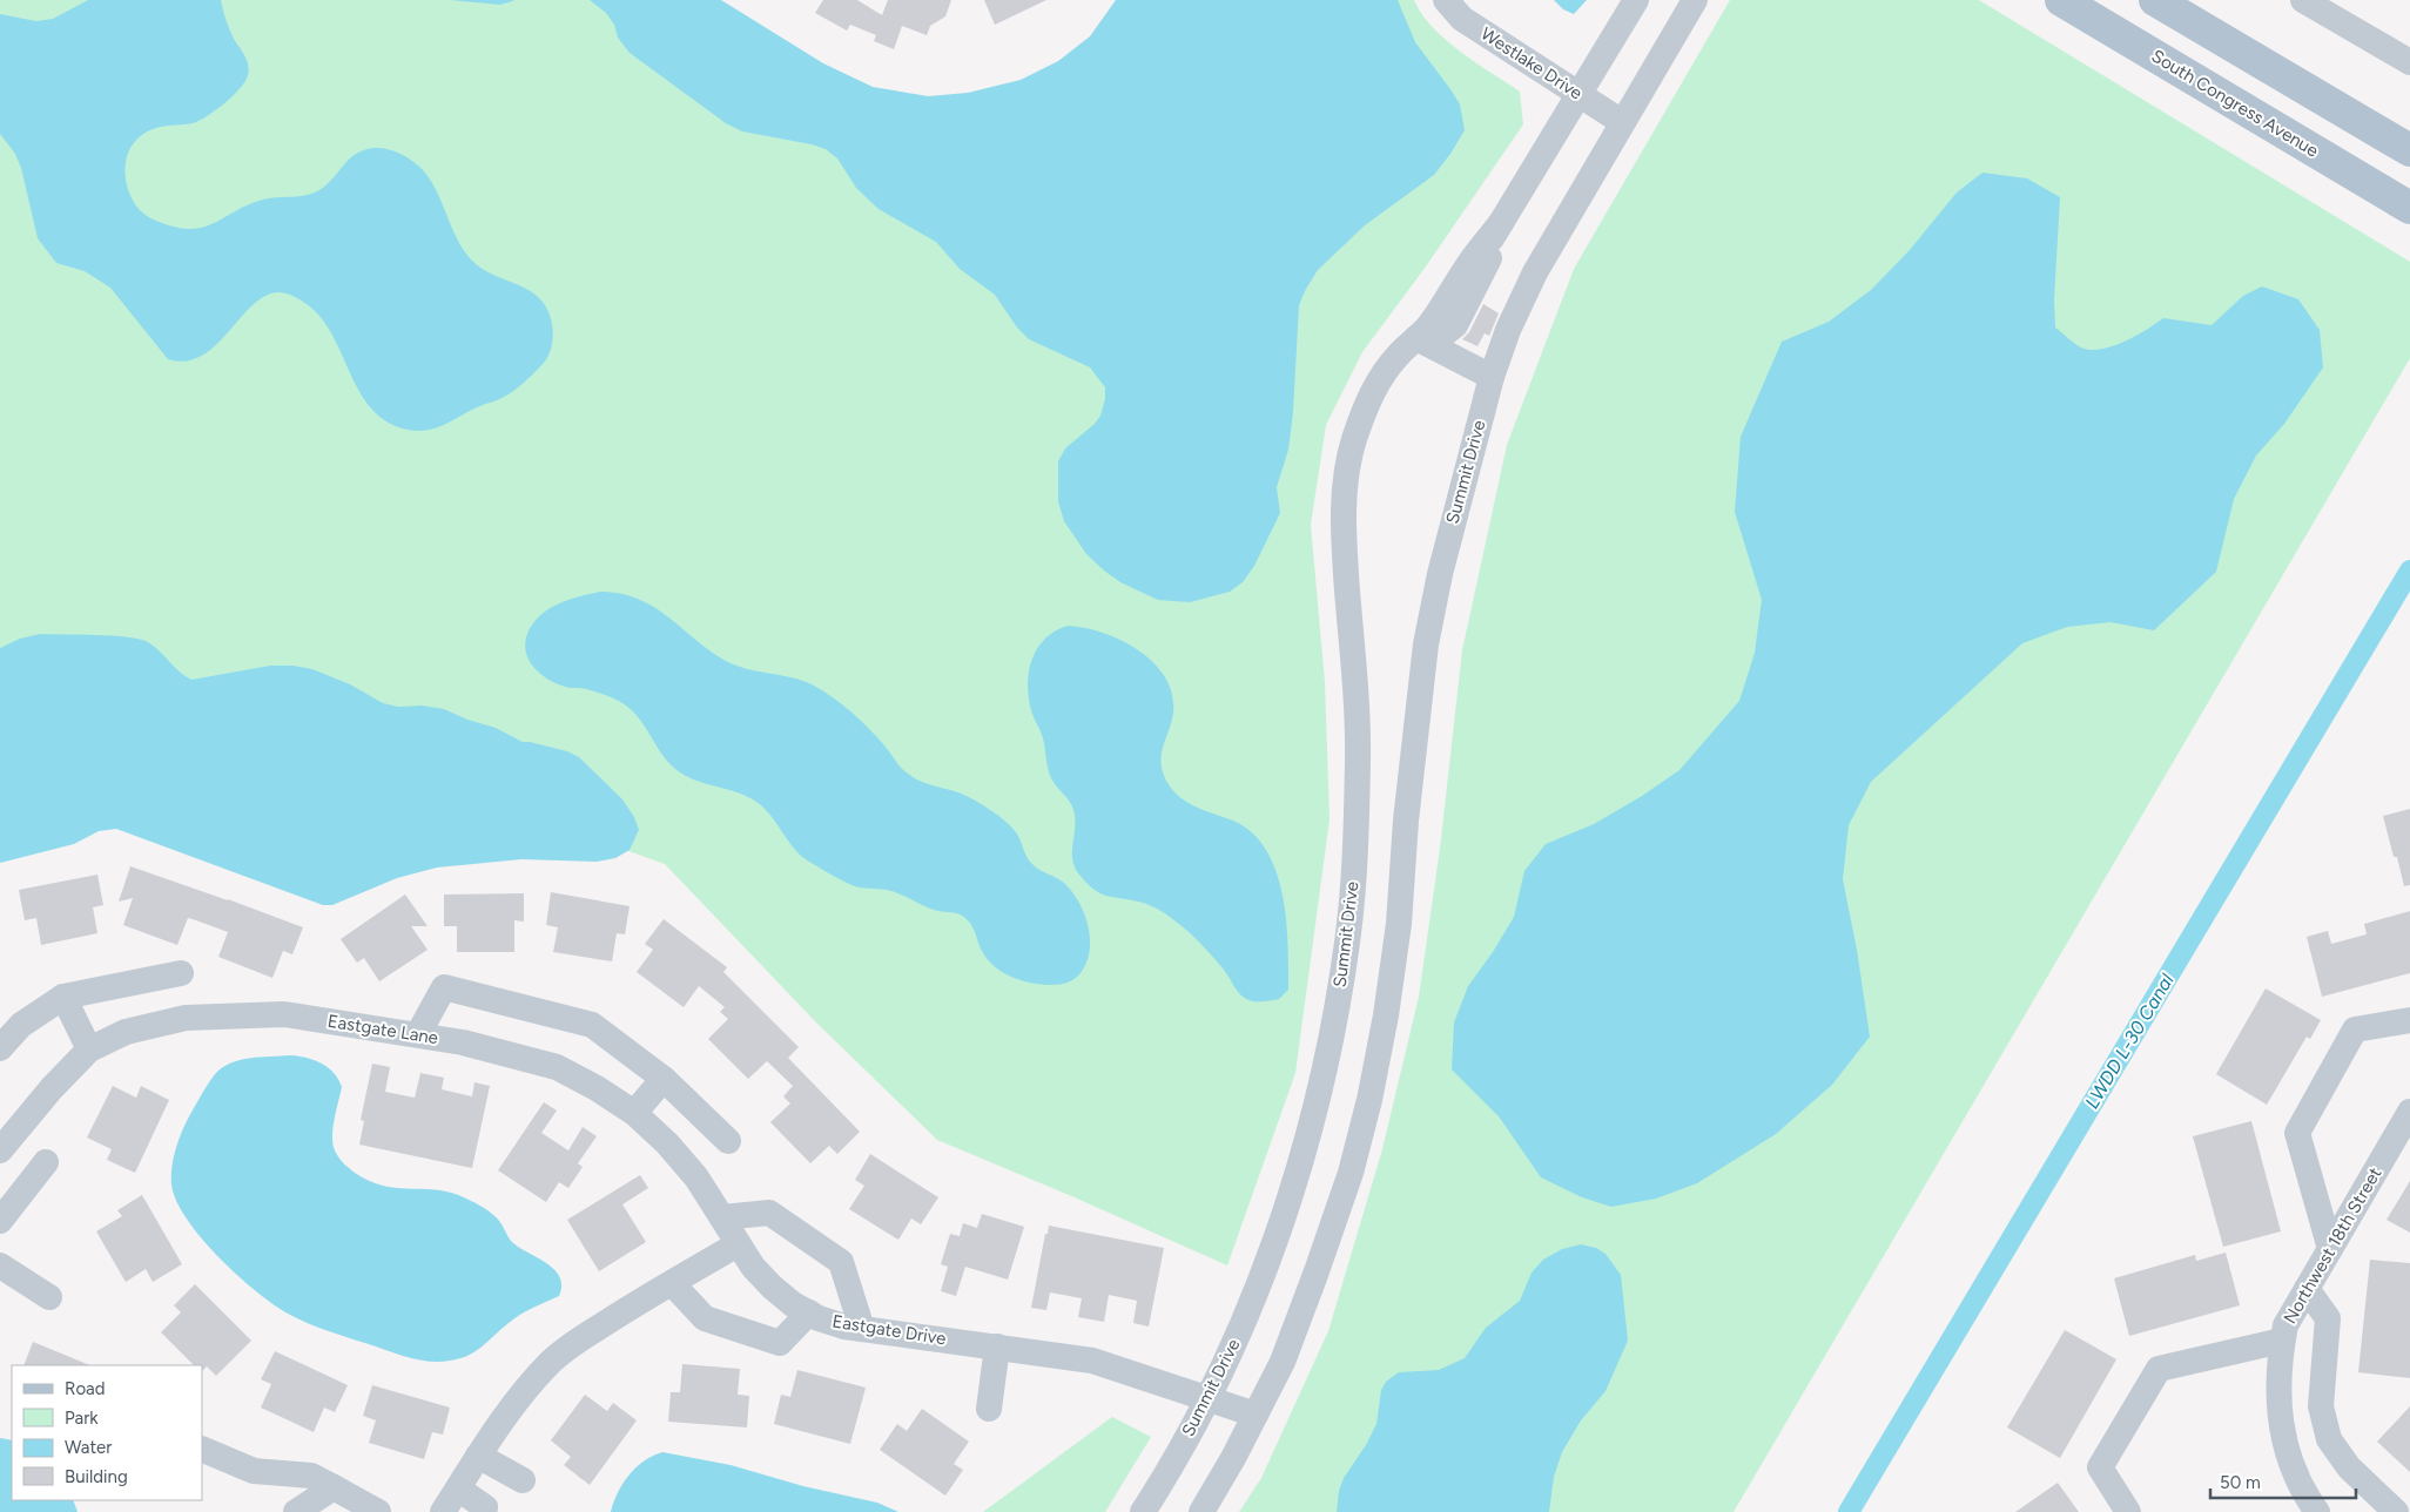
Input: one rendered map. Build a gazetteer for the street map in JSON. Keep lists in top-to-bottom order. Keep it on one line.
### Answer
{"streets":{"main road":["South Congress Avenue"],"street":["Westlake Drive","Summit Drive","Eastgate Lane","Northwest 18th Street","Eastgate Drive"]},"crossings":[["Westlake Drive","Summit Drive"],["Summit Drive","Eastgate Drive"],["Eastgate Lane","Eastgate Drive"]],"water":["LWDD L-30 Canal"],"legend":["Road","Park","Water","Building"],"scale_bar":"50 m"}
